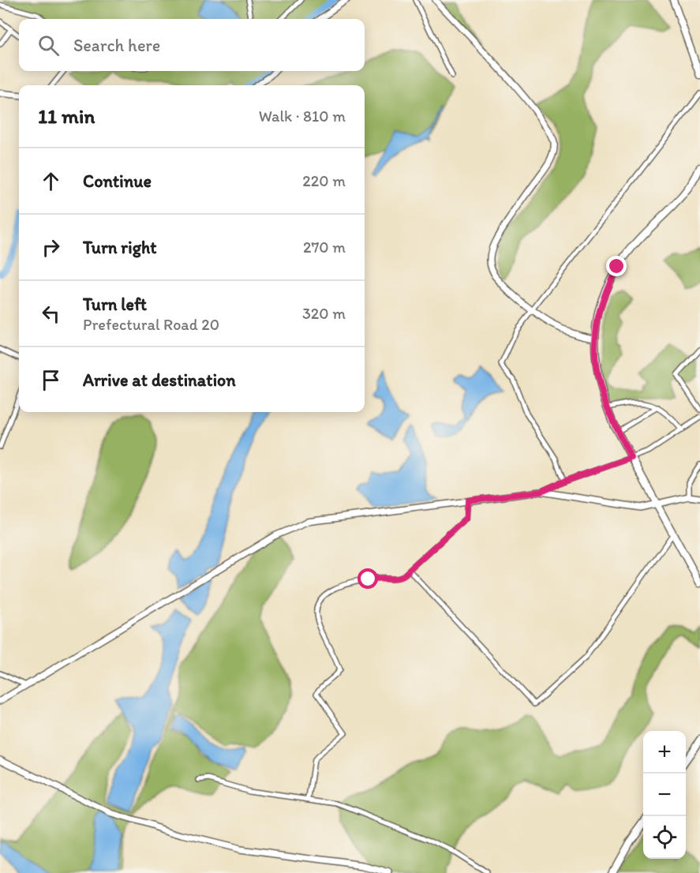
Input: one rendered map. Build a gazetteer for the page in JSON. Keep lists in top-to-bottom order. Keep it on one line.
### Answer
{"page":{"search":"Search here","heading":["11 min","Walk · 810 m"],"list":[["Continue","220 m"],["Turn right","270 m"],["Turn left","Prefectural Road 20","320 m"],"Arrive at destination"],"map_buttons":["+","−"]}}
